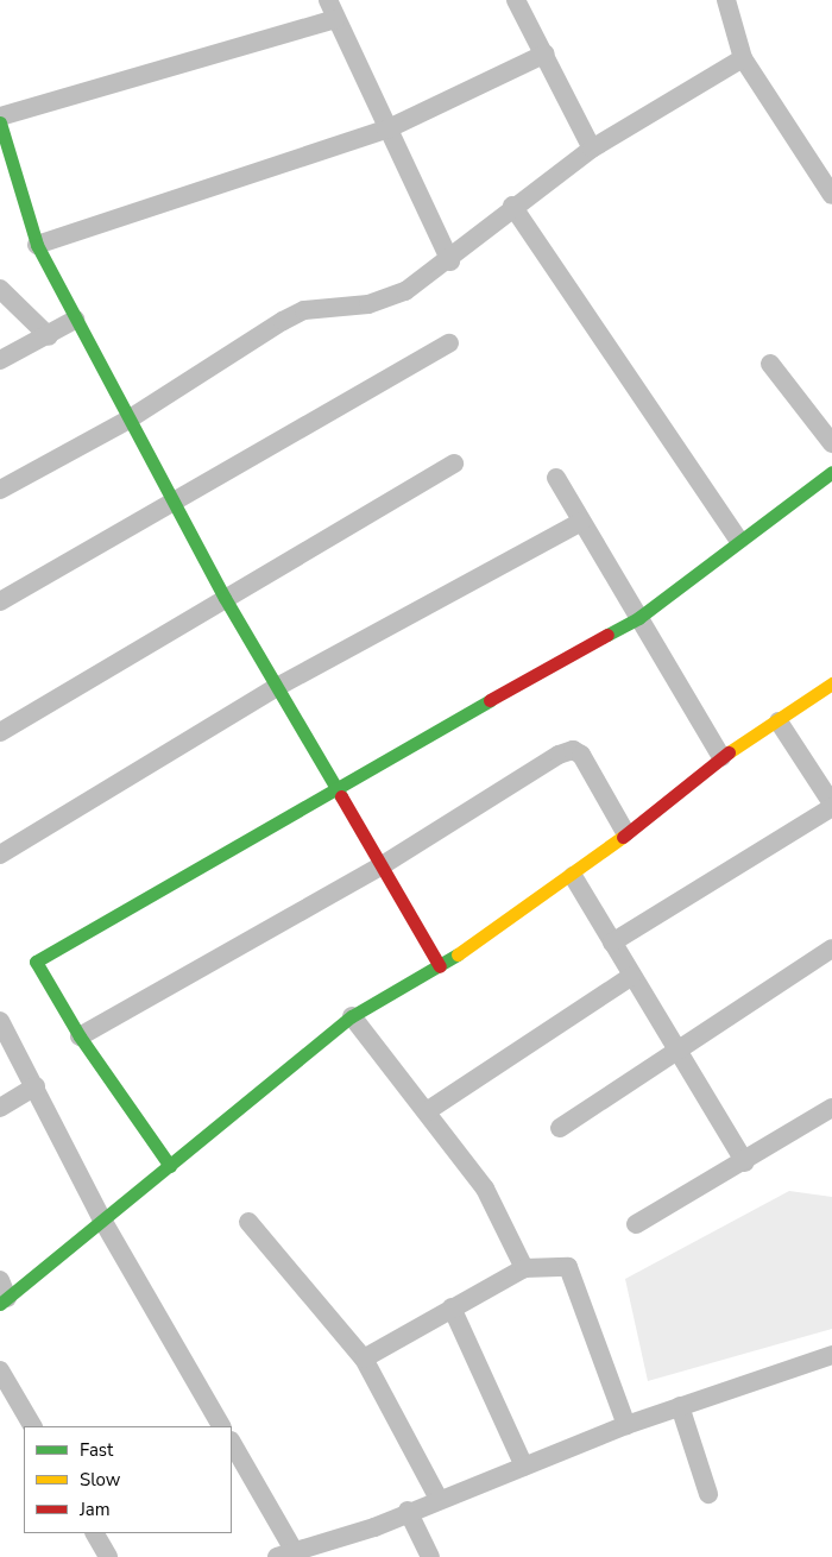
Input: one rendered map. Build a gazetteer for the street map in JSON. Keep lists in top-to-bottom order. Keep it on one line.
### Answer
{"legend":["Fast","Slow","Jam"]}
